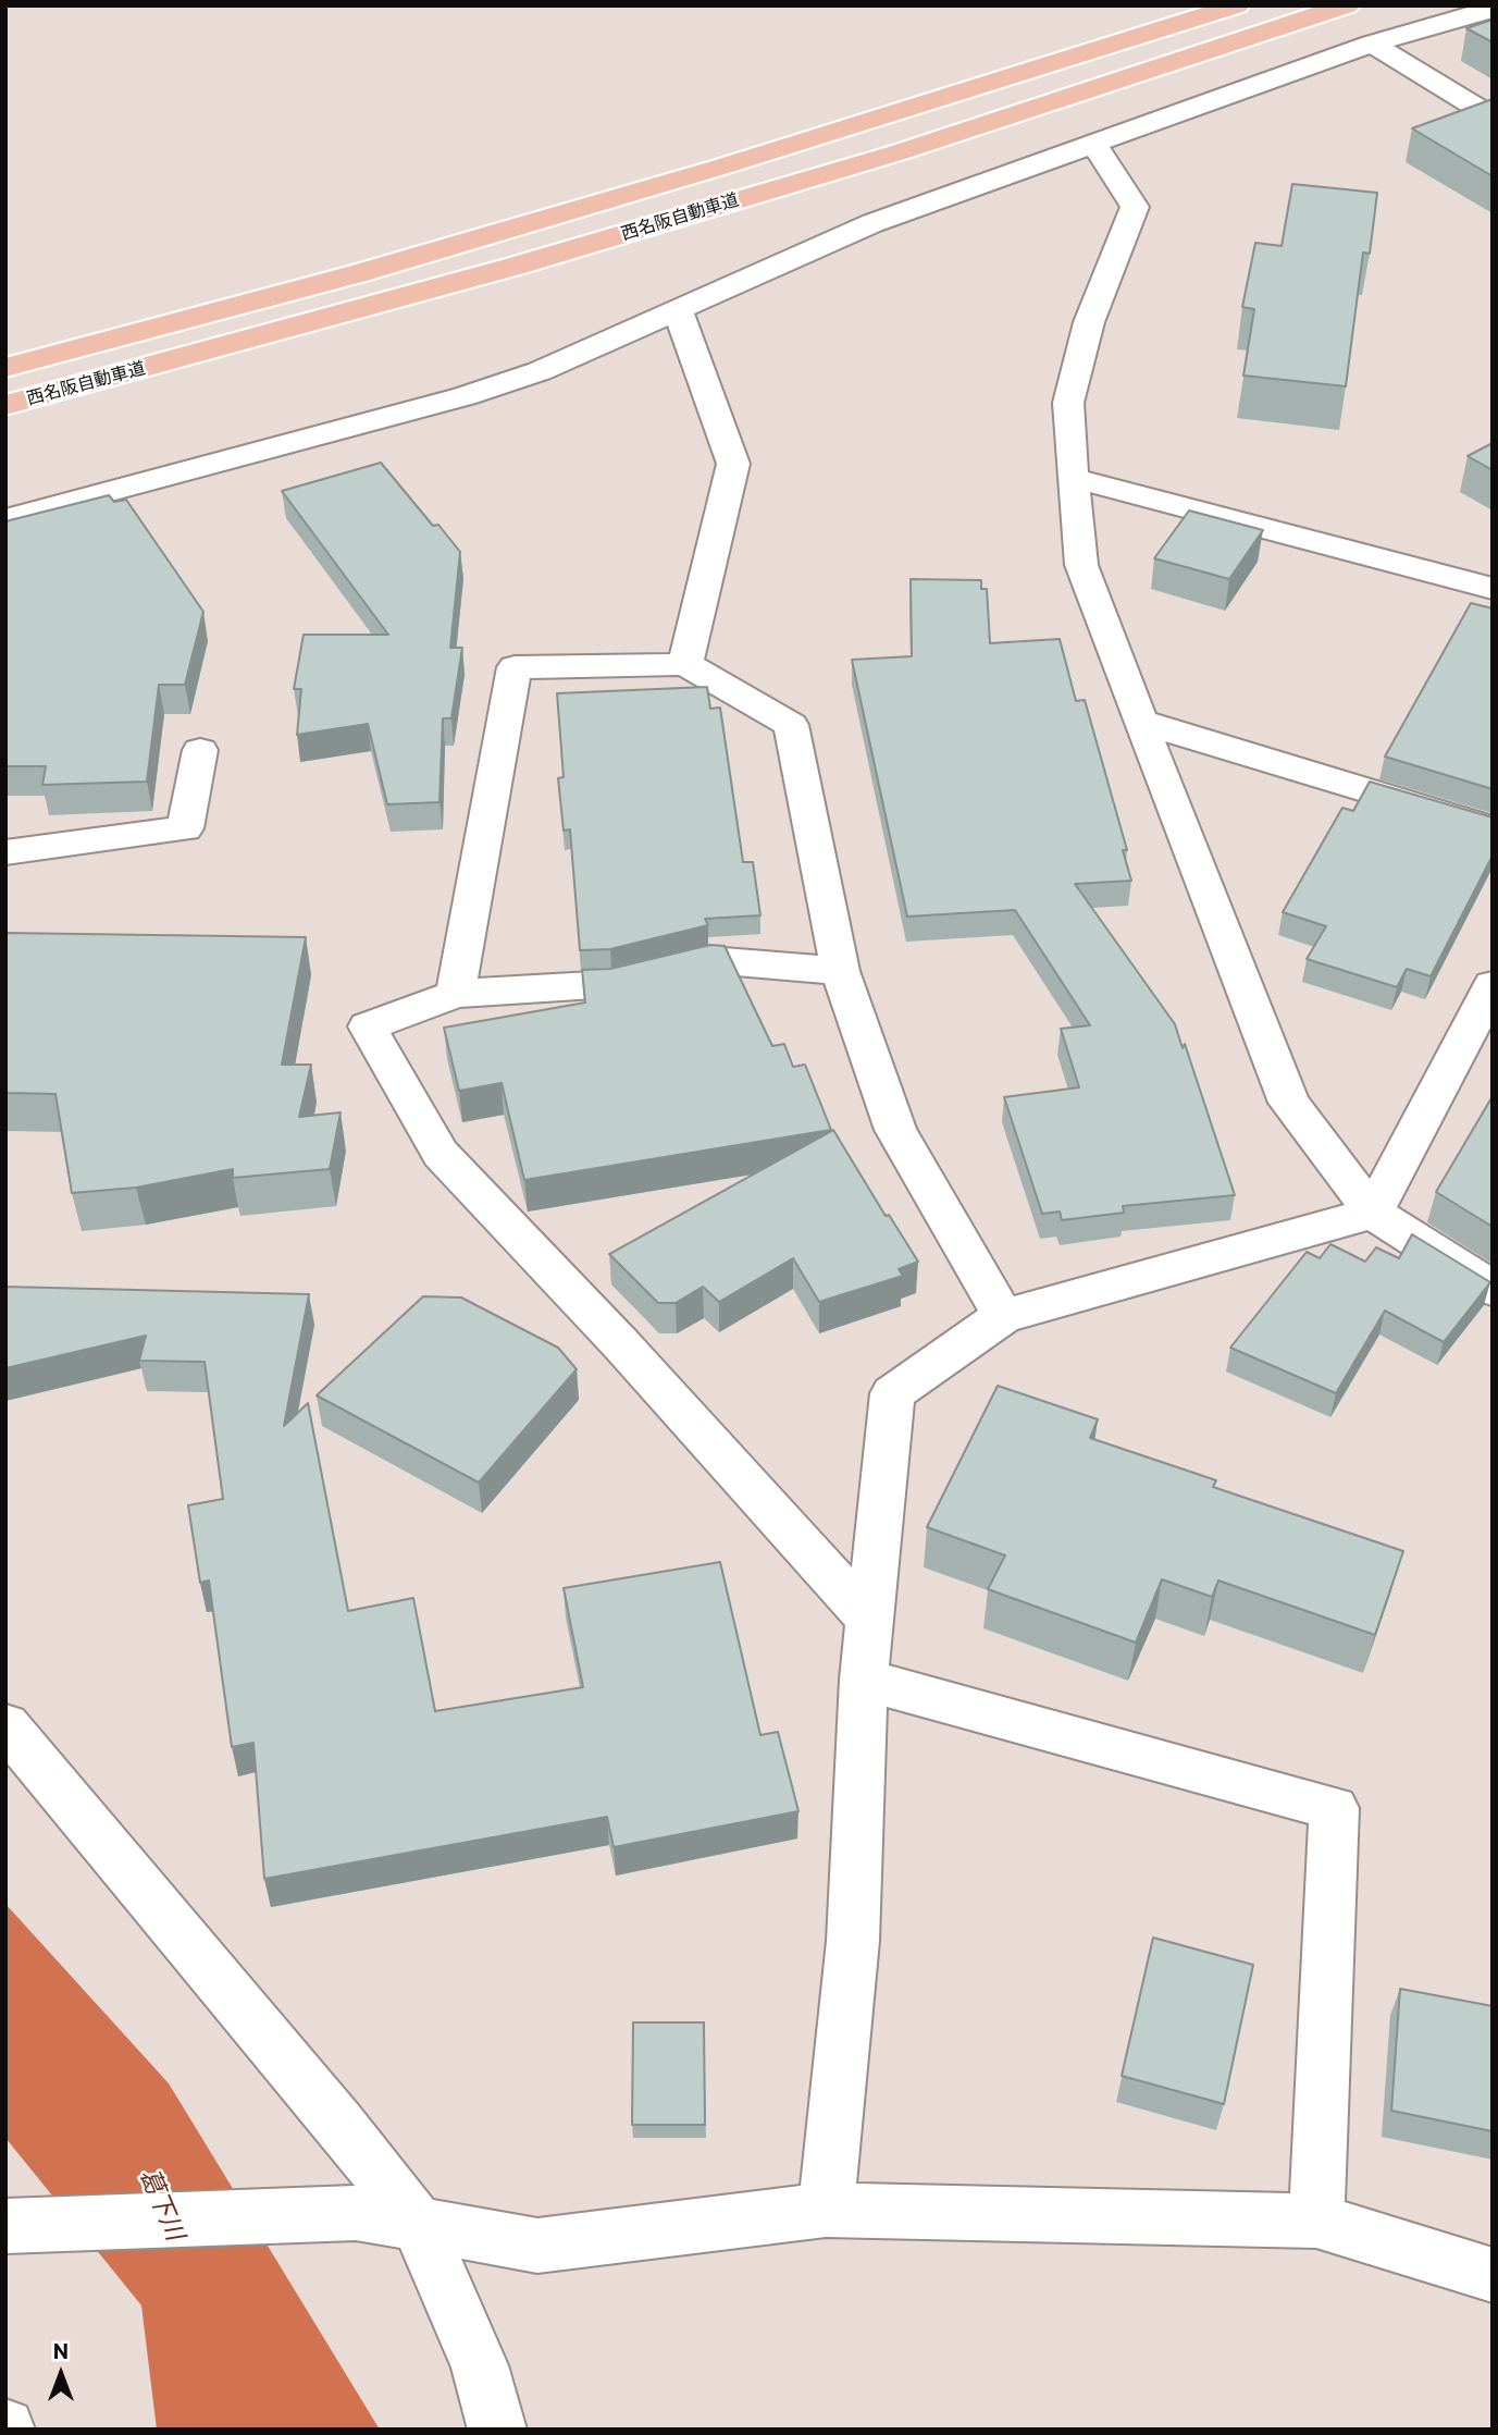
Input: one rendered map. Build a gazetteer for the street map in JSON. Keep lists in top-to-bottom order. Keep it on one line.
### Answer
{"streets":{"highway":["西名阪自動車道"]},"water":["葛下川"],"north":"top"}
